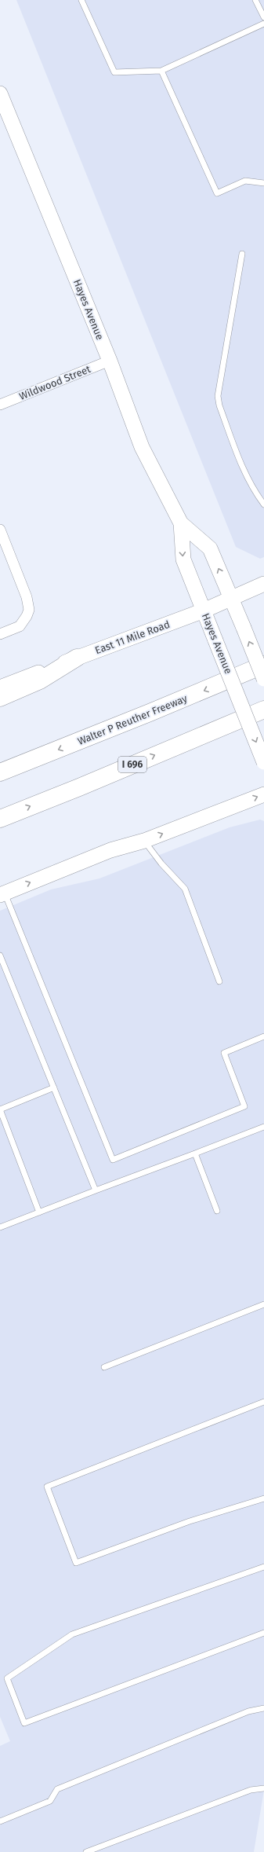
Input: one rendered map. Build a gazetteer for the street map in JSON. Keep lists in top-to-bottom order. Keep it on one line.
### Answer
{"streets":{"highway":["Walter P Reuther Freeway","I 696"],"main road":["Hayes Avenue","East 11 Mile Road"],"street":["Wildwood Street"]},"crossings":[["Hayes Avenue","Wildwood Street"],["Hayes Avenue","East 11 Mile Road"]]}
